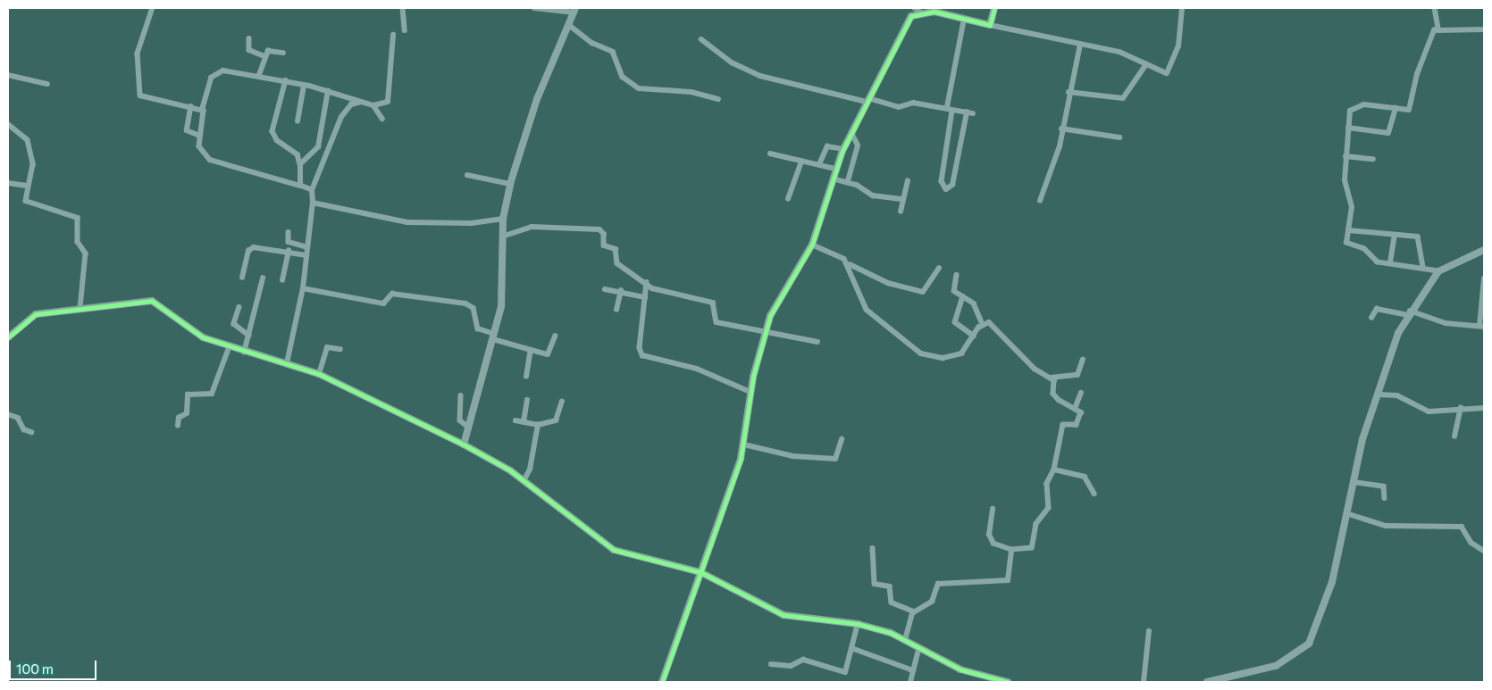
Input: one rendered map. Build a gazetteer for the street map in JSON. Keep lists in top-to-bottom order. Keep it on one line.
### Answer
{"scale_bar":"100 m"}
